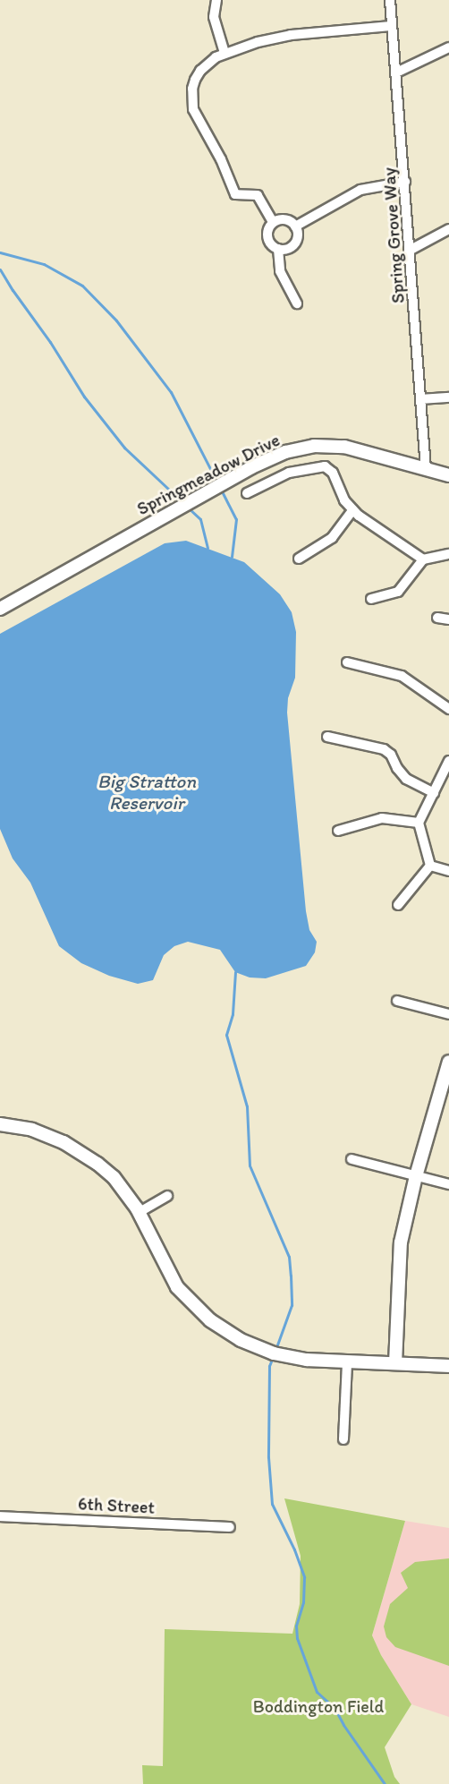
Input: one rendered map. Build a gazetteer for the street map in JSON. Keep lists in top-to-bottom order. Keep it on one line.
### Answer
{"streets":{"street":["Spring Grove Way","Springmeadow Drive","6th Street"]},"crossings":[["Spring Grove Way","Springmeadow Drive"]],"water":["Big Stratton Reservoir"],"parks":["Boddington Field"]}
